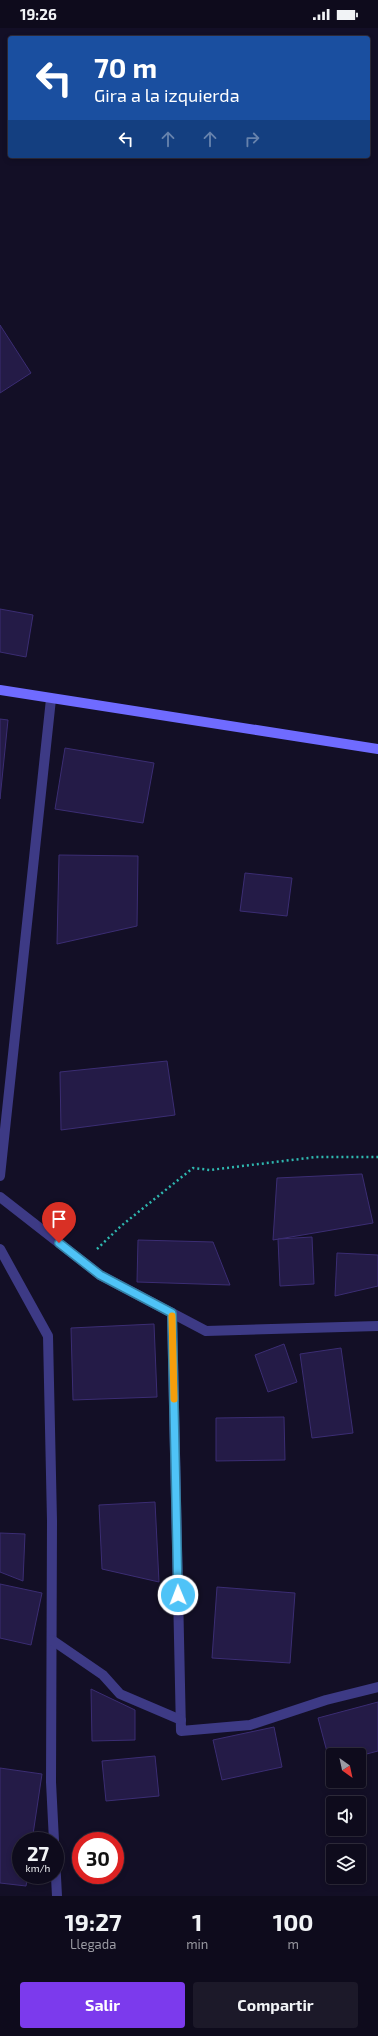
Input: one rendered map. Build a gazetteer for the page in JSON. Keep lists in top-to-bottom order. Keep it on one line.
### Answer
{"north":"bottom right","page":{"status":"19:26","turn":["70 m","Gira a la izquierda"],"speed":"27 km/h","limit":"30","eta":["19:27","Llegada","1","min","100","m"],"buttons":["Salir","Compartir"]}}
